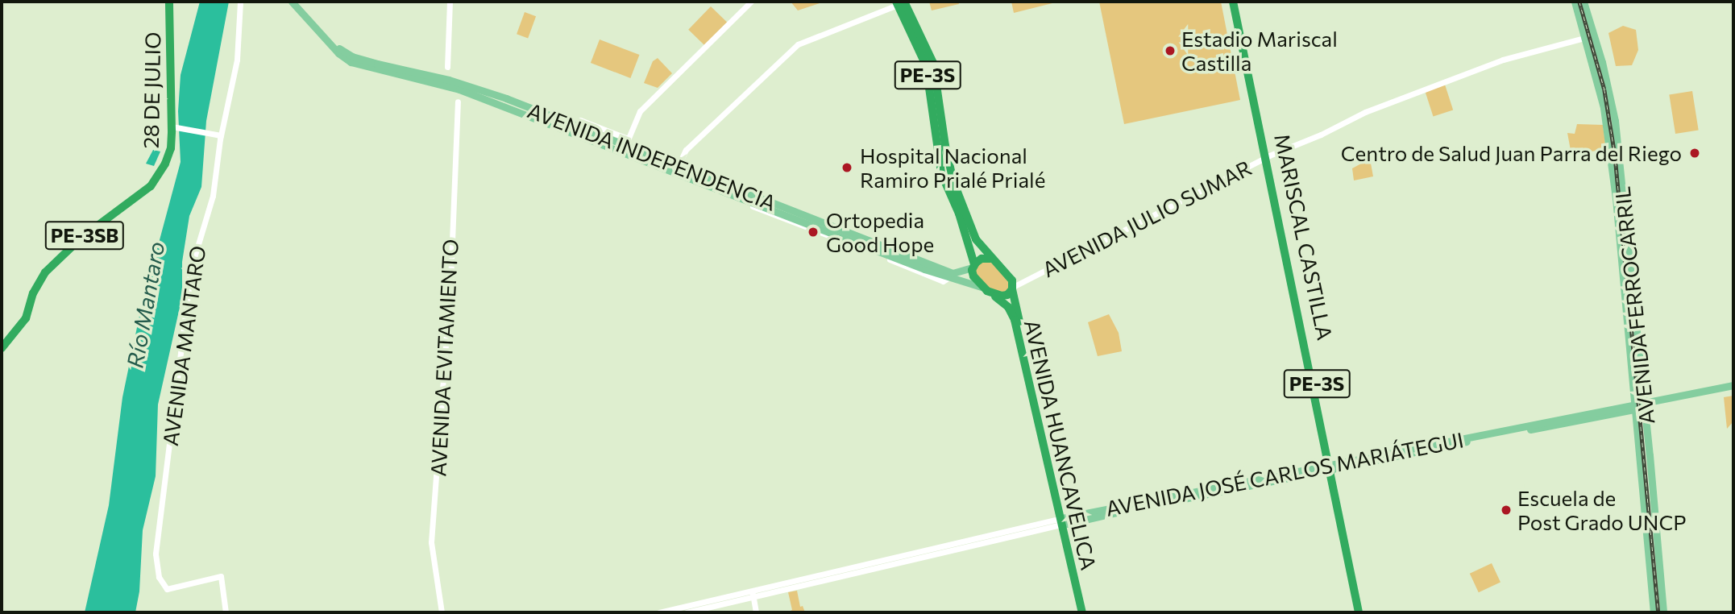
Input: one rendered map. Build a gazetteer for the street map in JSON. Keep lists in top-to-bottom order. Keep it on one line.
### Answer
{"streets":{"highway":["PE-3S","28 DE JULIO","PE-3SB","MARISCAL CASTILLA","AVENIDA HUANCAVELICA"],"main road":["AVENIDA INDEPENDENCIA","AVENIDA FERROCARRIL","AVENIDA JOSÉ CARLOS MARIÁTEGUI"],"street":["AVENIDA JULIO SUMAR","AVENIDA MANTARO","AVENIDA EVITAMIENTO"]},"crossings":[["PE-3S","AVENIDA INDEPENDENCIA"],["PE-3S","AVENIDA JULIO SUMAR"],["PE-3S","MARISCAL CASTILLA"],["PE-3S","AVENIDA HUANCAVELICA"],["AVENIDA INDEPENDENCIA","AVENIDA JULIO SUMAR"],["AVENIDA INDEPENDENCIA","AVENIDA HUANCAVELICA"],["AVENIDA JULIO SUMAR","MARISCAL CASTILLA"],["AVENIDA JULIO SUMAR","AVENIDA FERROCARRIL"],["AVENIDA JULIO SUMAR","AVENIDA HUANCAVELICA"],["MARISCAL CASTILLA","AVENIDA JOSÉ CARLOS MARIÁTEGUI"],["AVENIDA FERROCARRIL","AVENIDA JOSÉ CARLOS MARIÁTEGUI"],["AVENIDA HUANCAVELICA","AVENIDA JOSÉ CARLOS MARIÁTEGUI"]],"water":["Río Mantaro"],"places":["Estadio Mariscal Castilla","Centro de Salud Juan Parra del Riego","Hospital Nacional Ramiro Prialé Prialé","Ortopedia Good Hope","Escuela de Post Grado UNCP"]}
